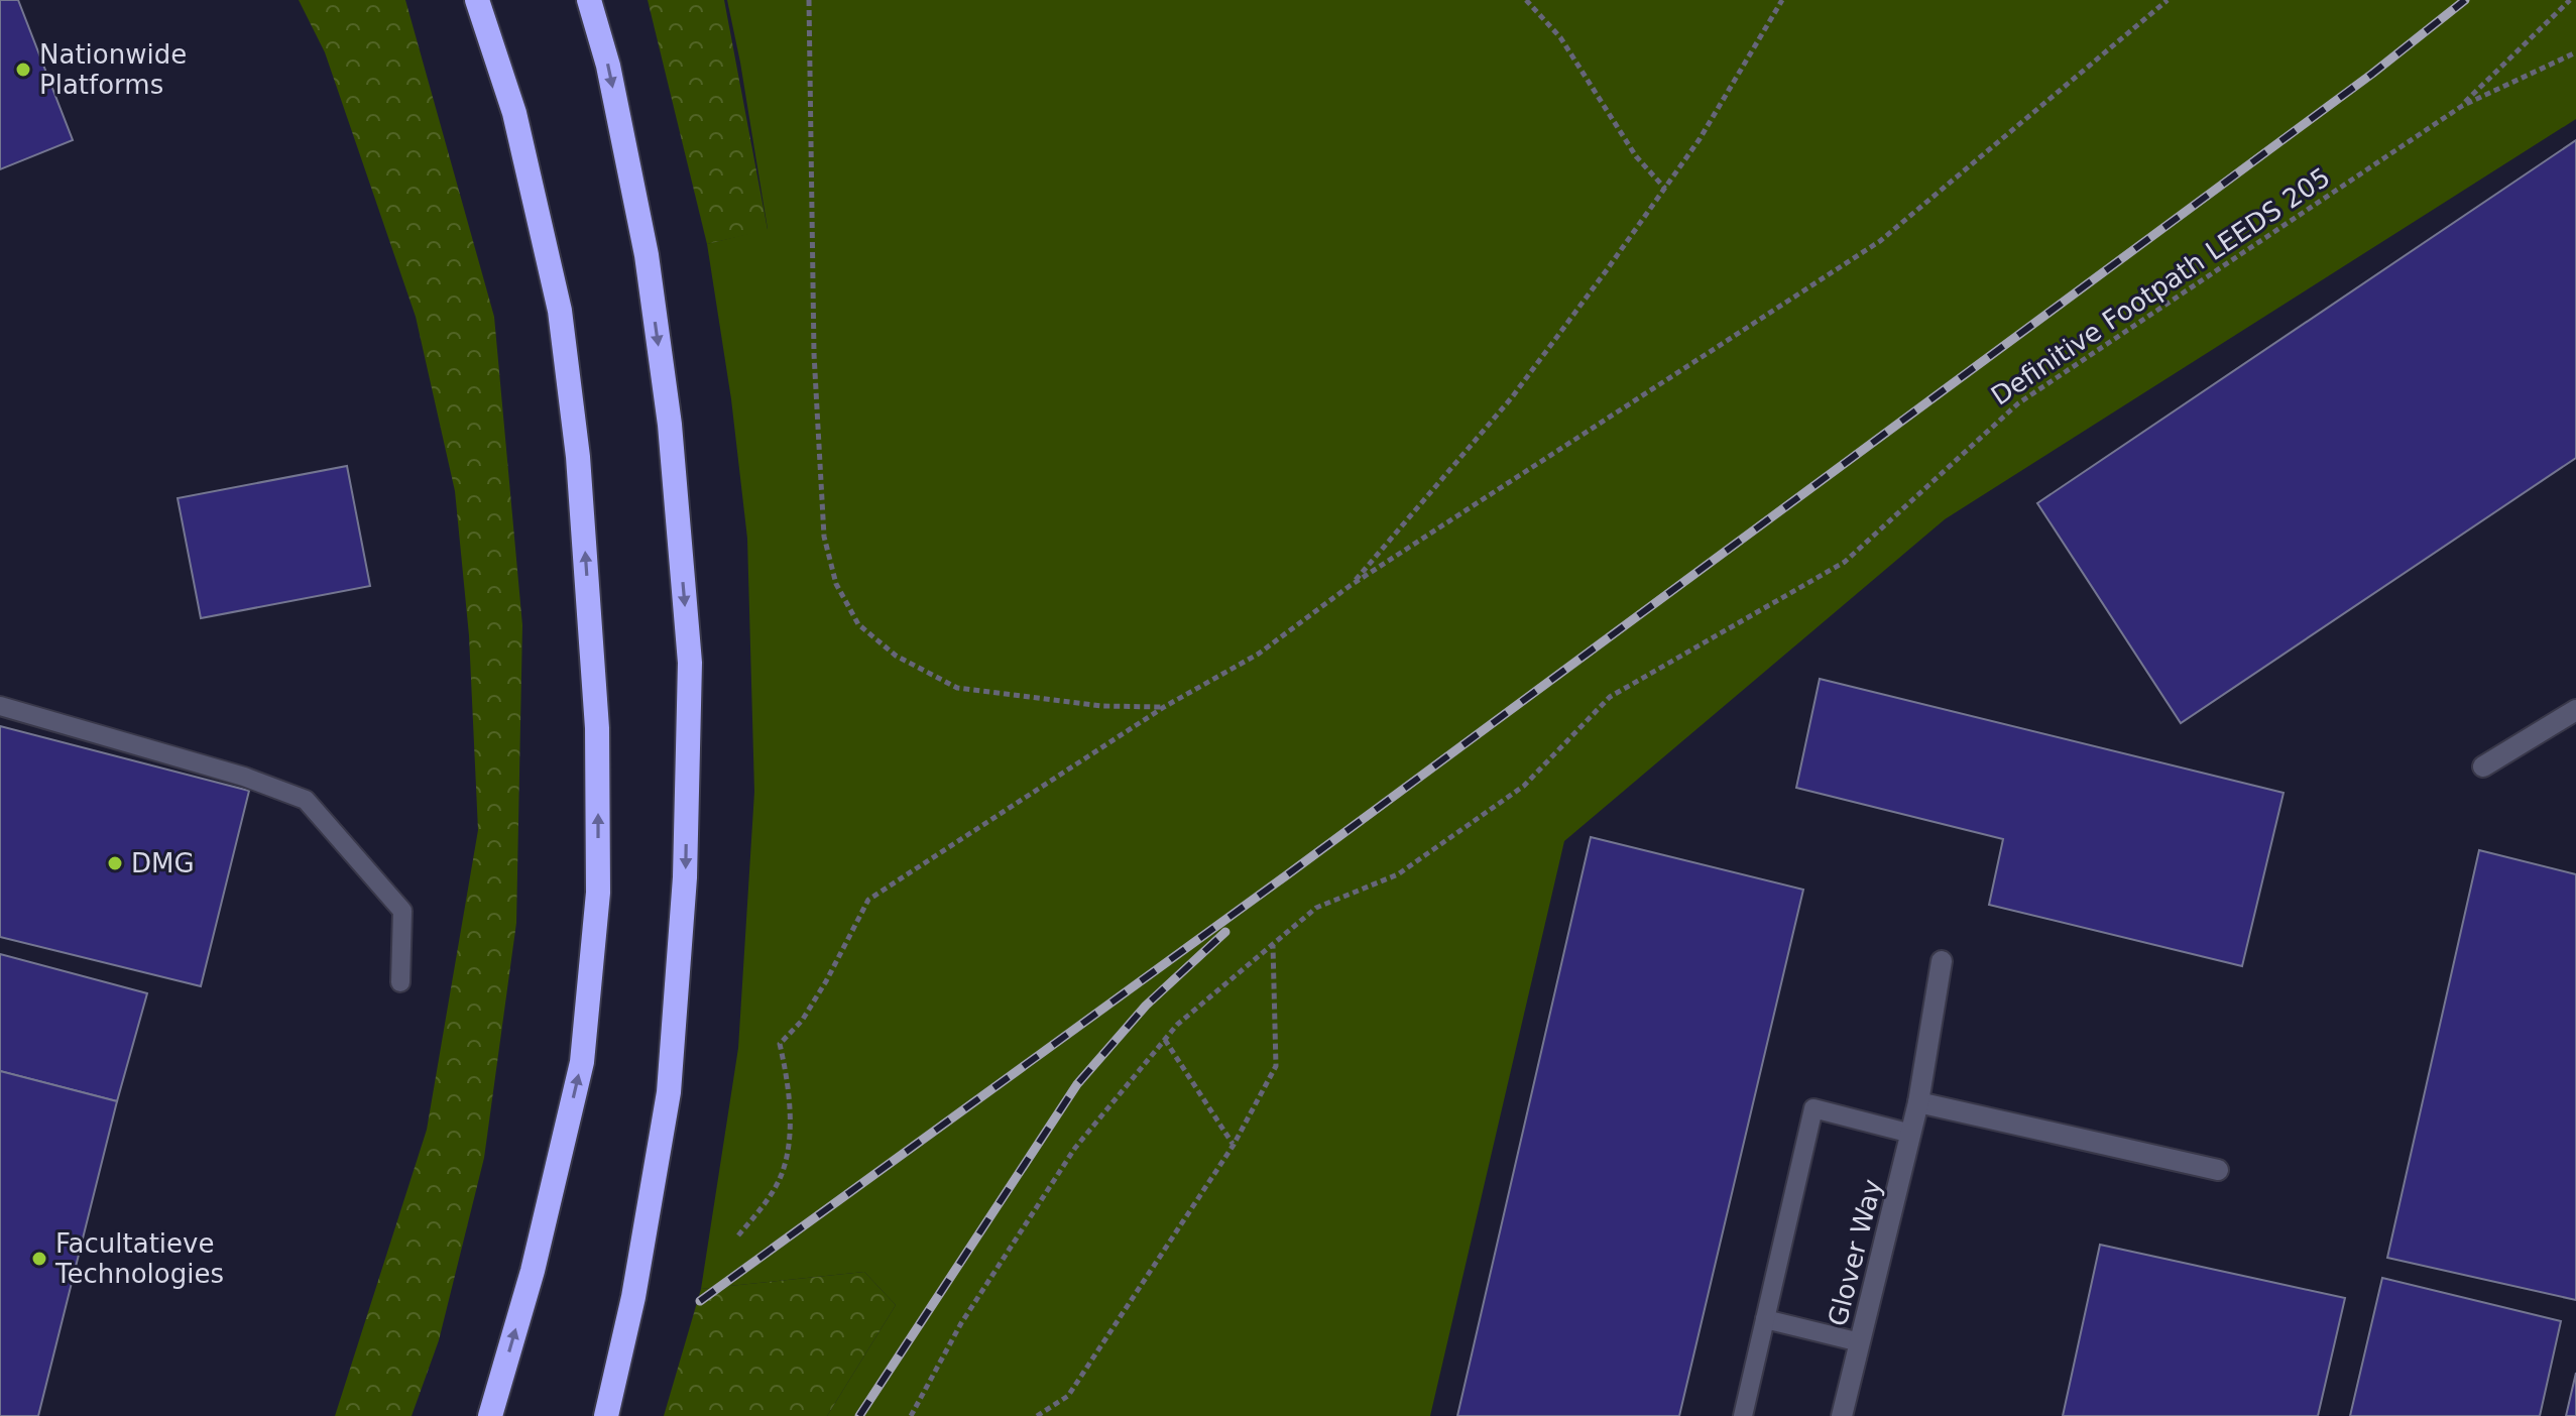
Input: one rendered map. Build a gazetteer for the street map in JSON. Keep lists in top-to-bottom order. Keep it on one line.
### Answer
{"streets":{"street":["Glover Way"],"path":["Definitive Footpath LEEDS 205"]},"places":["Nationwide Platforms","DMG","Facultatieve Technologies"]}
